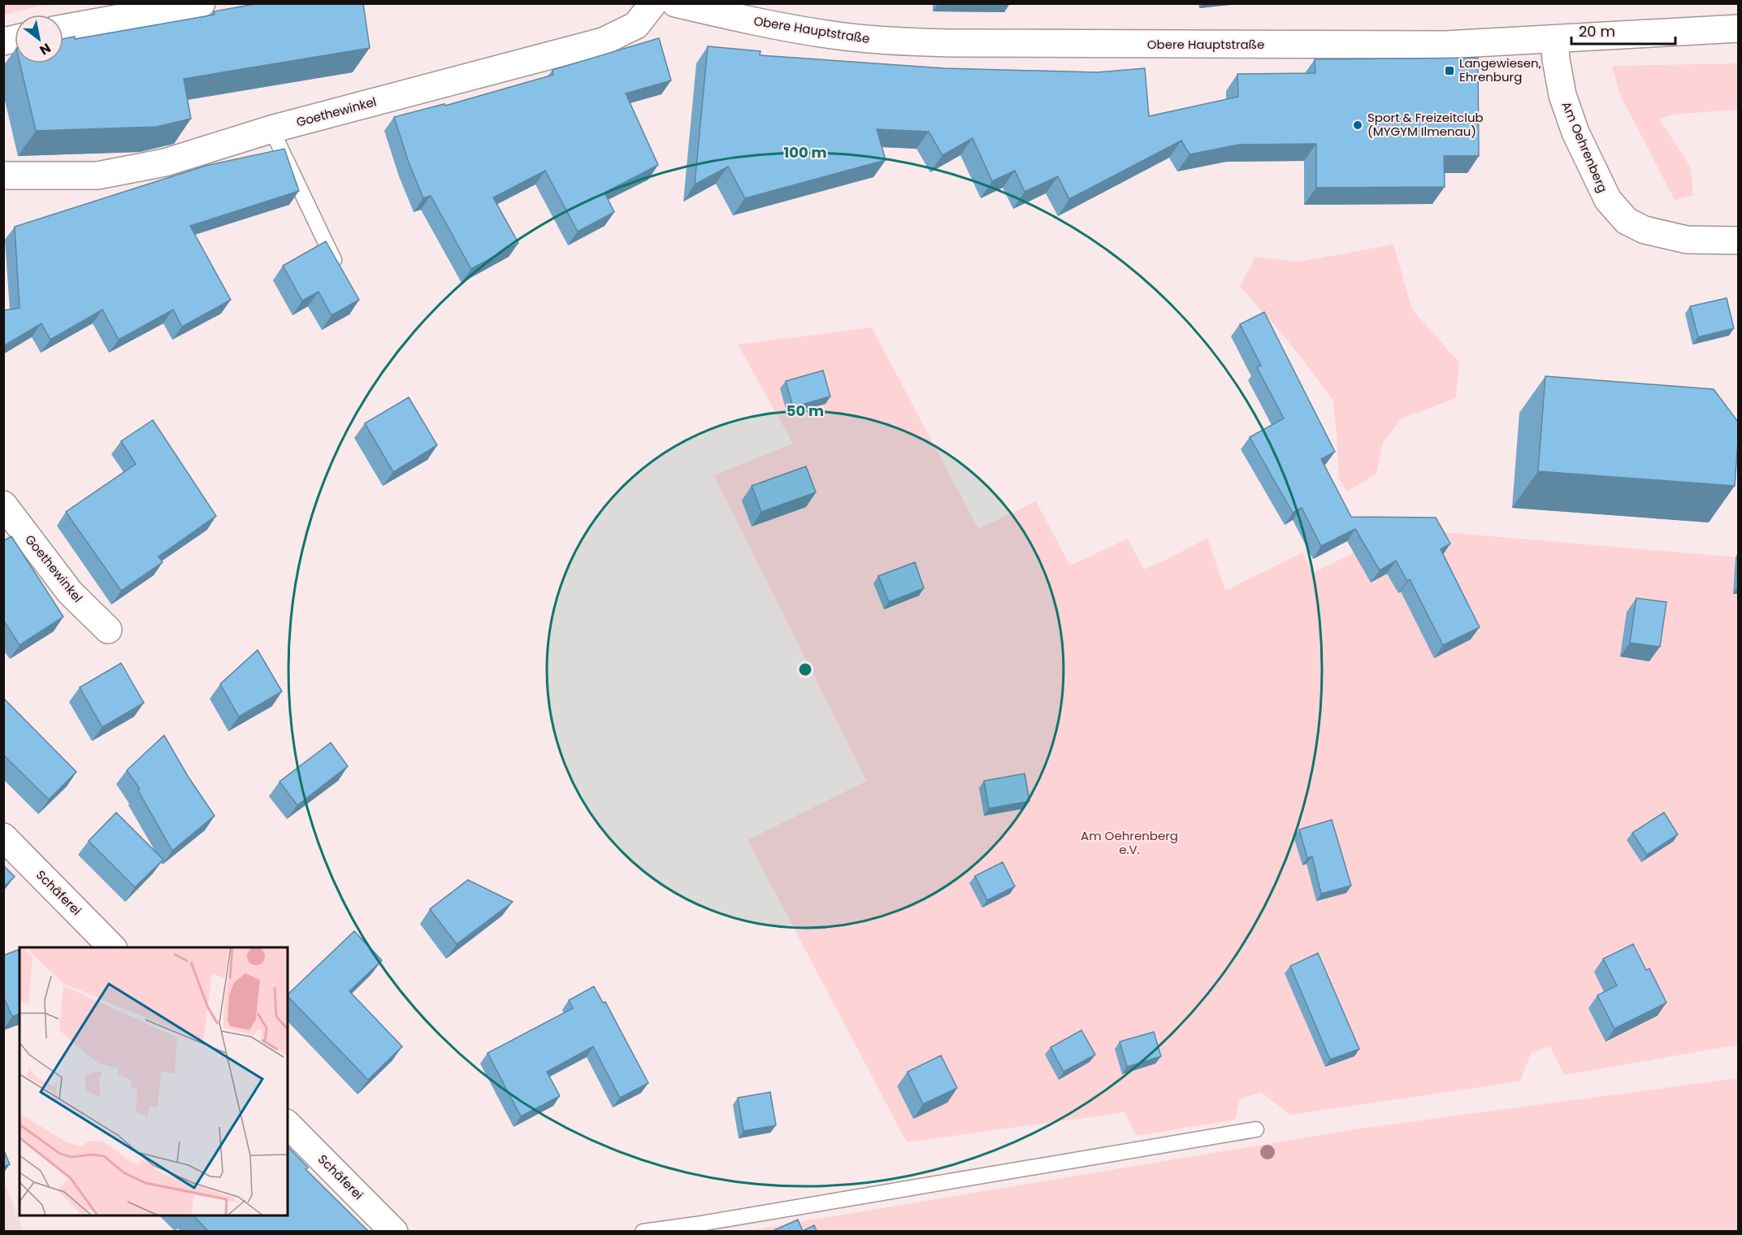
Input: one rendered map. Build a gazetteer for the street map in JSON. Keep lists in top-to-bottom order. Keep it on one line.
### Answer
{"streets":{"street":["Obere Hauptstraße","Goethewinkel","Am Oehrenberg","Schäferei"]},"crossings":[["Obere Hauptstraße","Am Oehrenberg"]],"parks":["Am Oehrenberg e.V."],"places":{"transit":["Langewiesen, Ehrenburg"],"other":["Sport & Freizeitclub (MYGYM Ilmenau)"]},"scale_bar":"20 m","north":"bottom right","rings":["100 m","50 m"]}
